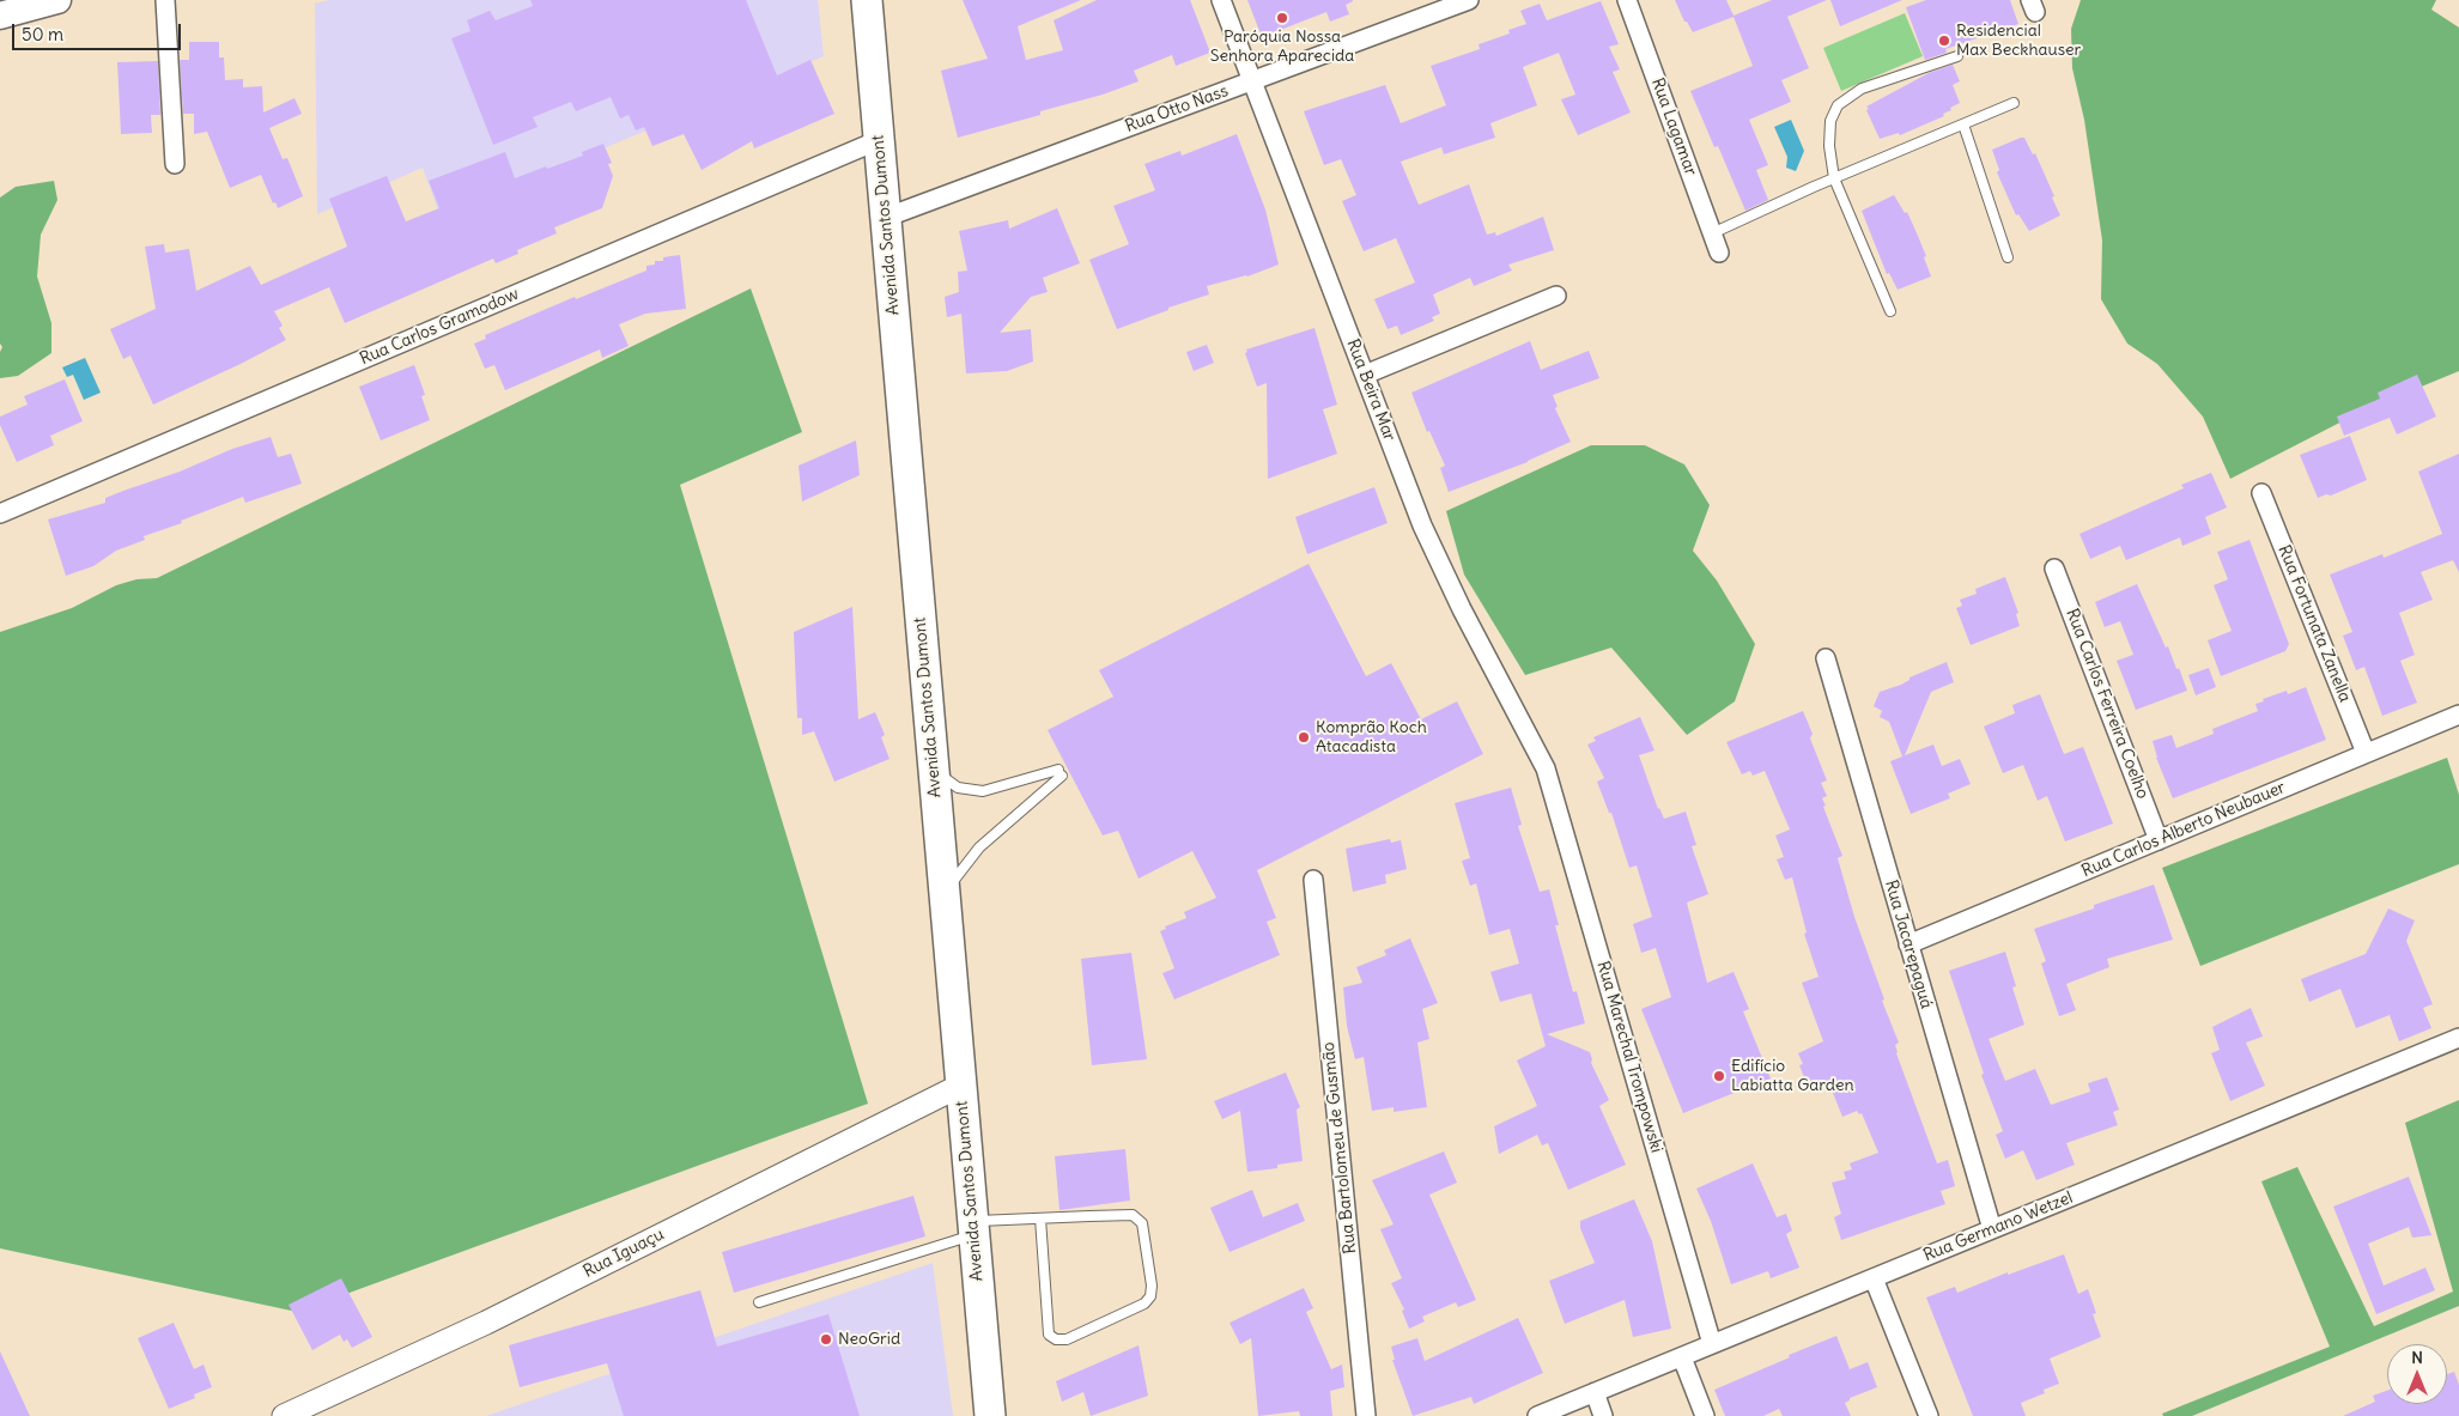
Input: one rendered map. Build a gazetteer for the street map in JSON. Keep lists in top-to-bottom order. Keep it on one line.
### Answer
{"streets":{"main road":["Avenida Santos Dumont"],"street":["Rua Otto Nass","Rua Lagamar","Rua Carlos Gramodow","Rua Beira Mar","Rua Fortunata Zanella","Rua Carlos Ferreira Coelho","Rua Carlos Alberto Neubauer","Rua Jacarepaguá","Rua Marechal Trompowski","Rua Bartolomeu de Gusmão","Rua Germano Wetzel","Rua Iguaçu"]},"crossings":[["Rua Otto Nass","Avenida Santos Dumont"],["Rua Otto Nass","Rua Beira Mar"],["Avenida Santos Dumont","Rua Carlos Gramodow"],["Avenida Santos Dumont","Rua Iguaçu"],["Rua Beira Mar","Rua Marechal Trompowski"],["Rua Fortunata Zanella","Rua Carlos Alberto Neubauer"],["Rua Carlos Ferreira Coelho","Rua Carlos Alberto Neubauer"],["Rua Carlos Alberto Neubauer","Rua Jacarepaguá"],["Rua Jacarepaguá","Rua Germano Wetzel"],["Rua Marechal Trompowski","Rua Germano Wetzel"]],"places":["Paróquia Nossa Senhora Aparecida","Residencial Max Beckhauser","Komprão Koch Atacadista","Edifício Labiatta Garden","NeoGrid"],"scale_bar":"50 m","north":"top"}
